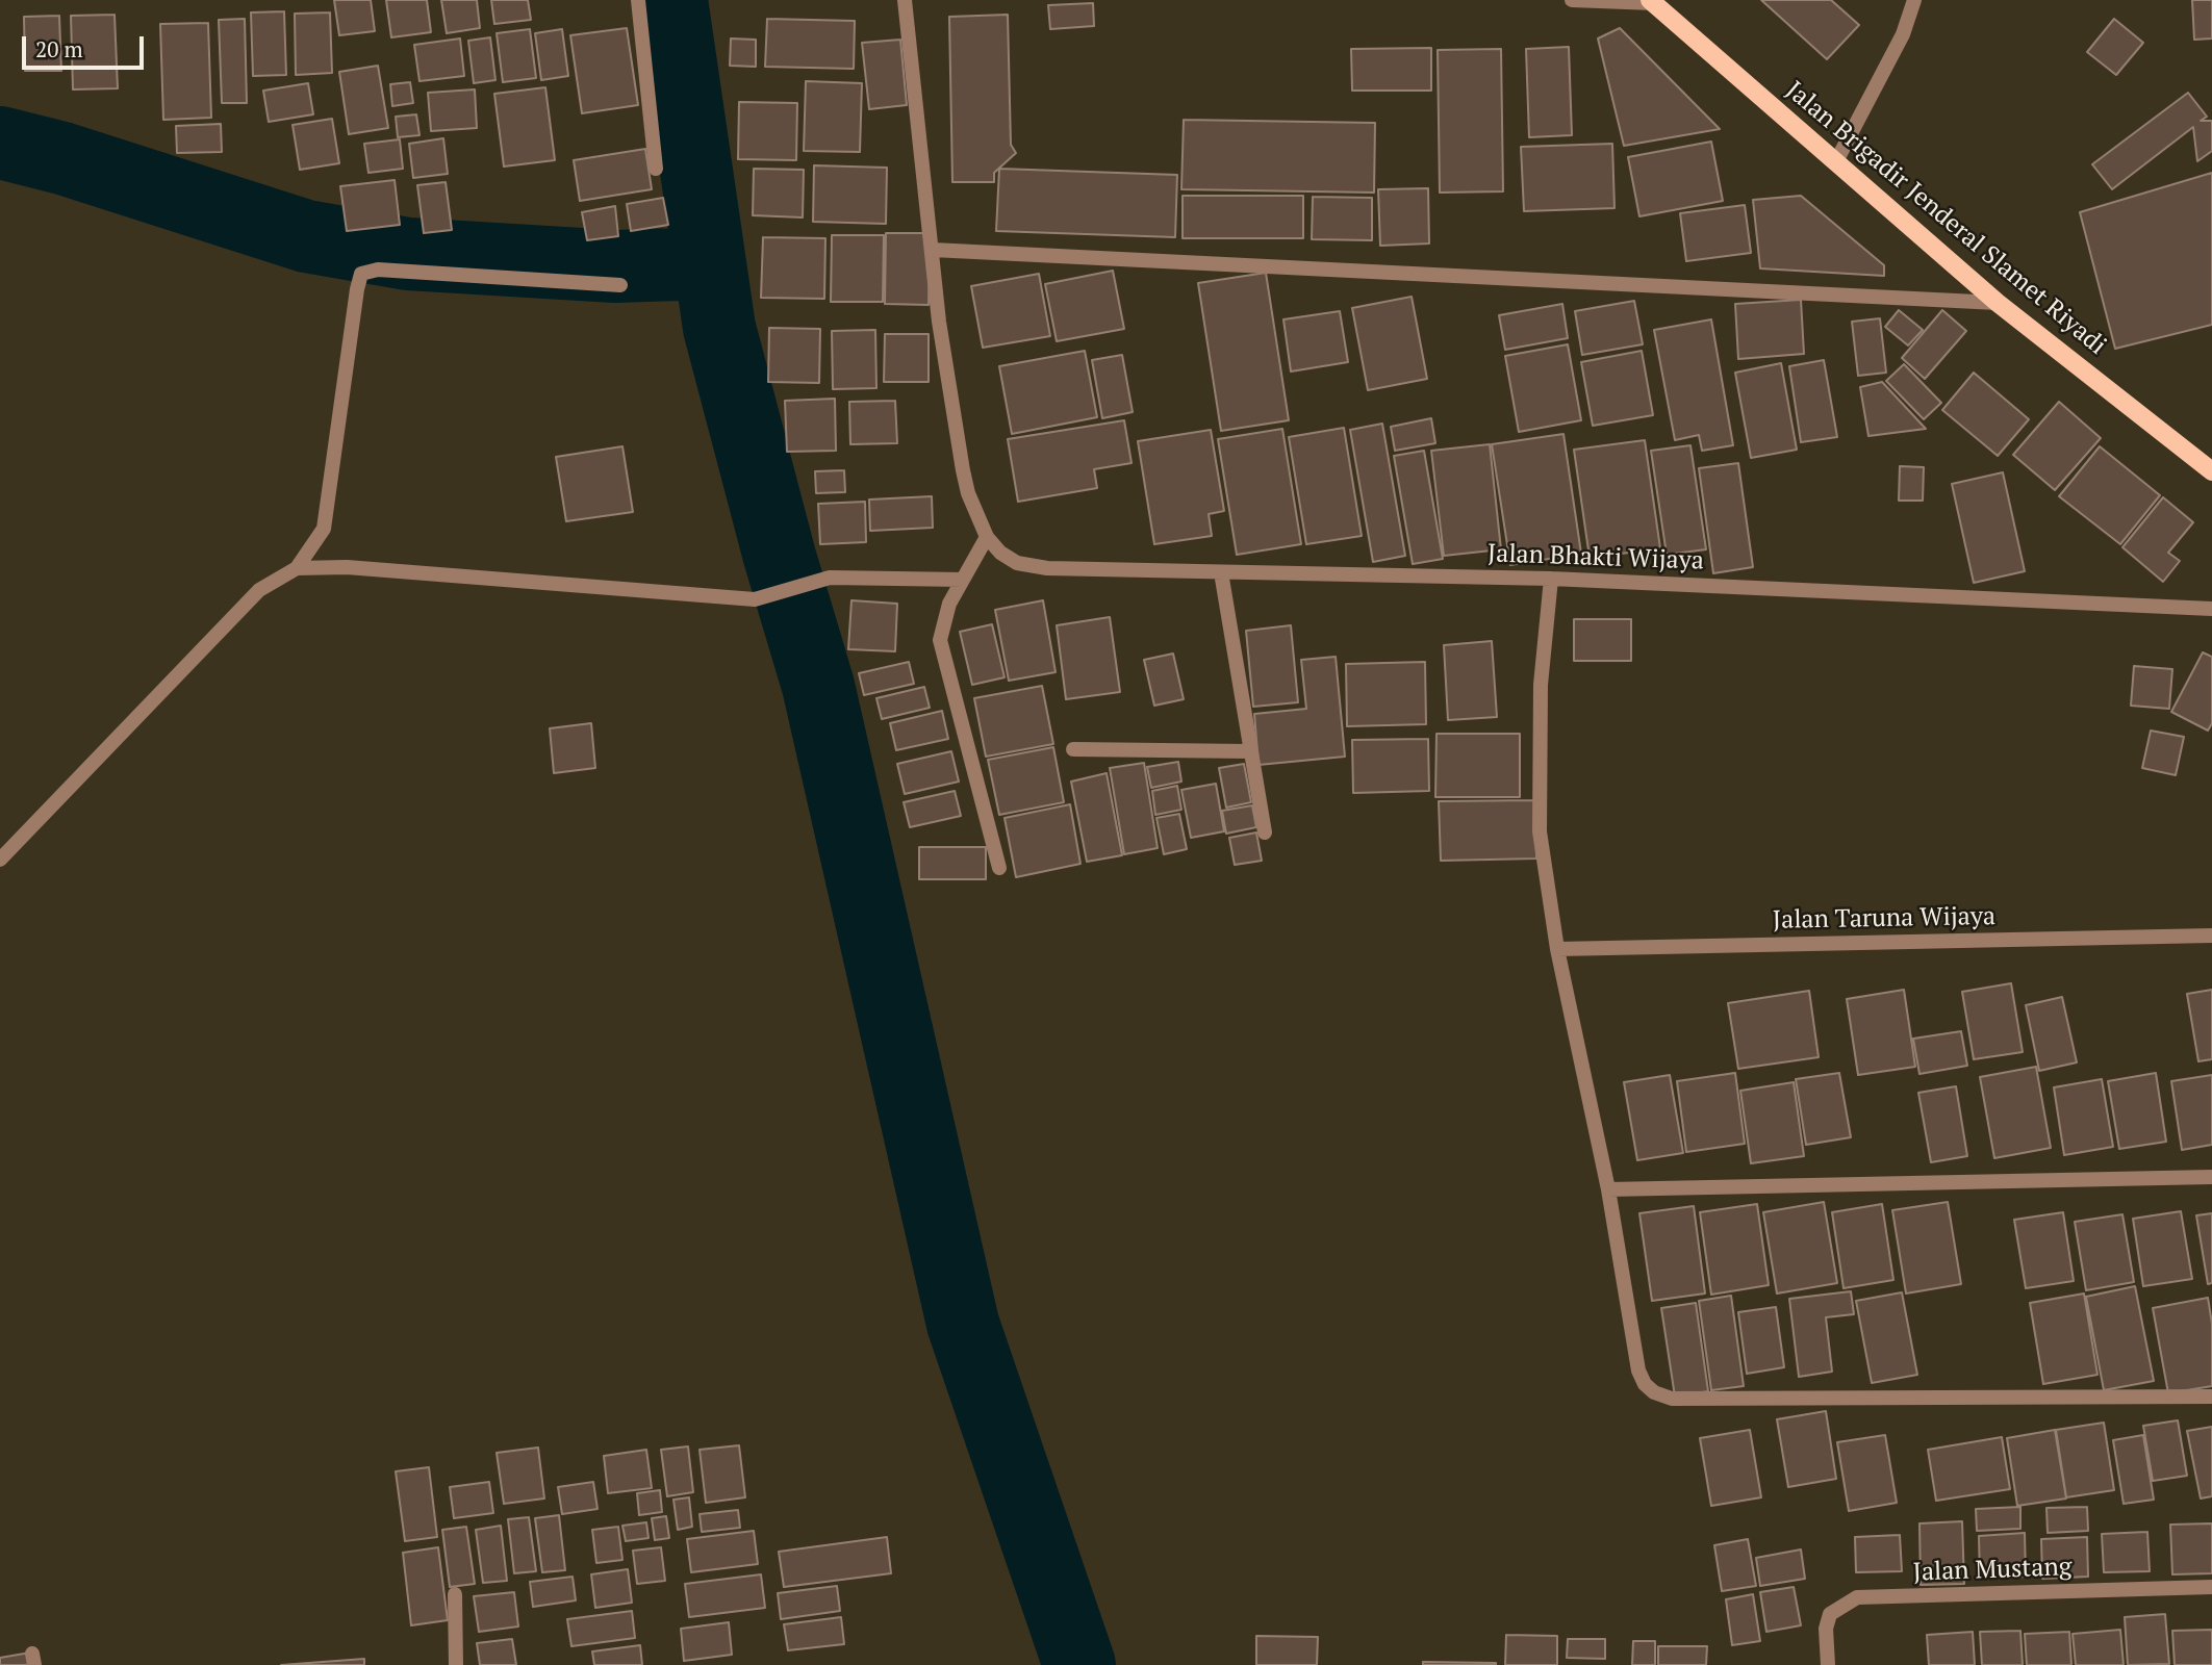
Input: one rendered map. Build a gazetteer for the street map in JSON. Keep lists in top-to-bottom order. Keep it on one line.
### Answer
{"streets":{"main road":["Jalan Brigadir Jenderal Slamet Riyadi"],"street":["Jalan Bhakti Wijaya","Jalan Taruna Wijaya","Jalan Mustang"]},"scale_bar":"20 m"}
